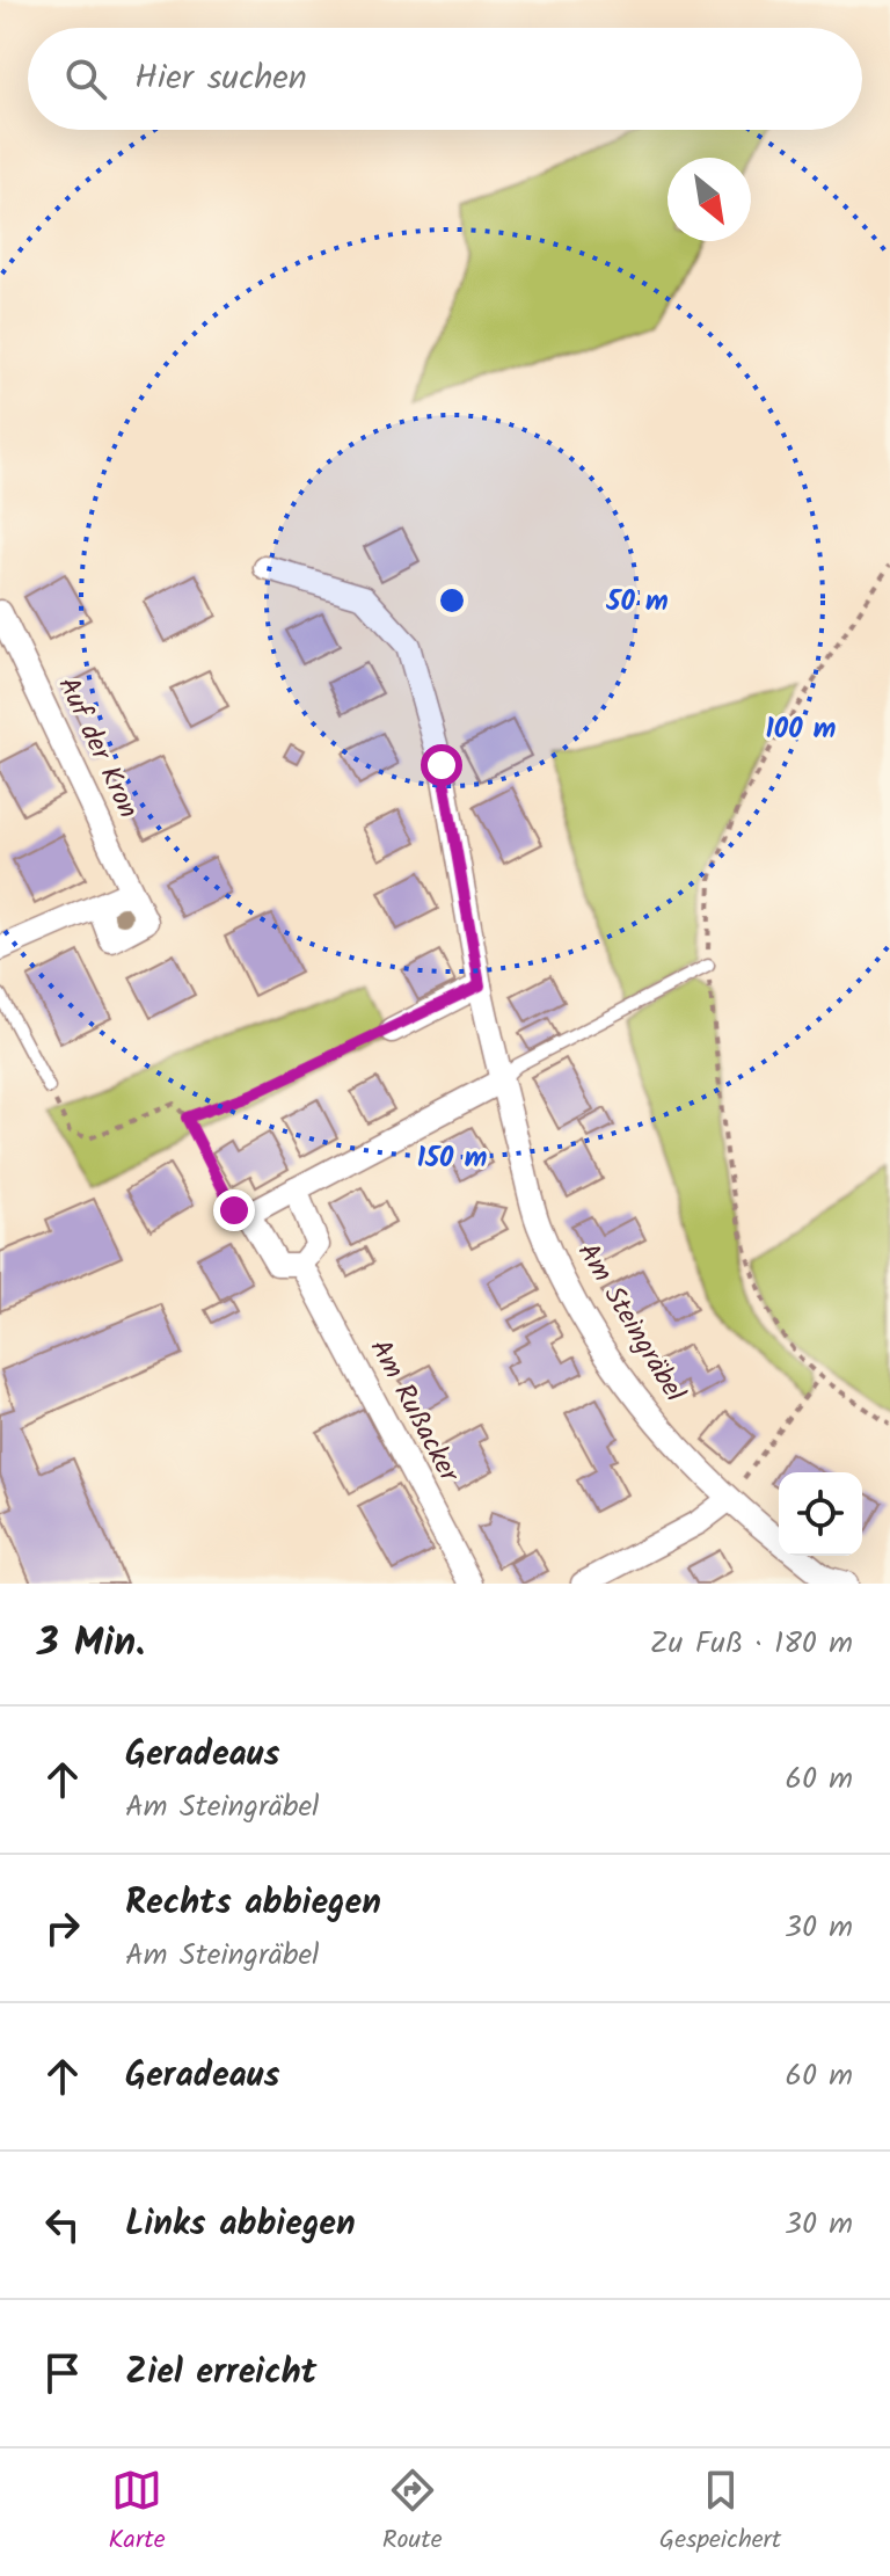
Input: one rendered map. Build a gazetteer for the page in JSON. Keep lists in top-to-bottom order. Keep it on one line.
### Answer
{"streets":{"street":["Auf der Kron","Am Steingräbel","Am Rußacker"]},"north":"bottom right","page":{"search":"Hier suchen","heading":["3 Min.","Zu Fuß · 180 m"],"list":[["Geradeaus","Am Steingräbel","60 m"],["Rechts abbiegen","Am Steingräbel","30 m"],["Geradeaus","60 m"],["Links abbiegen","30 m"],"Ziel erreicht"],"nav":["Karte","Route","Gespeichert"]},"rings":["50 m","100 m","150 m"]}
